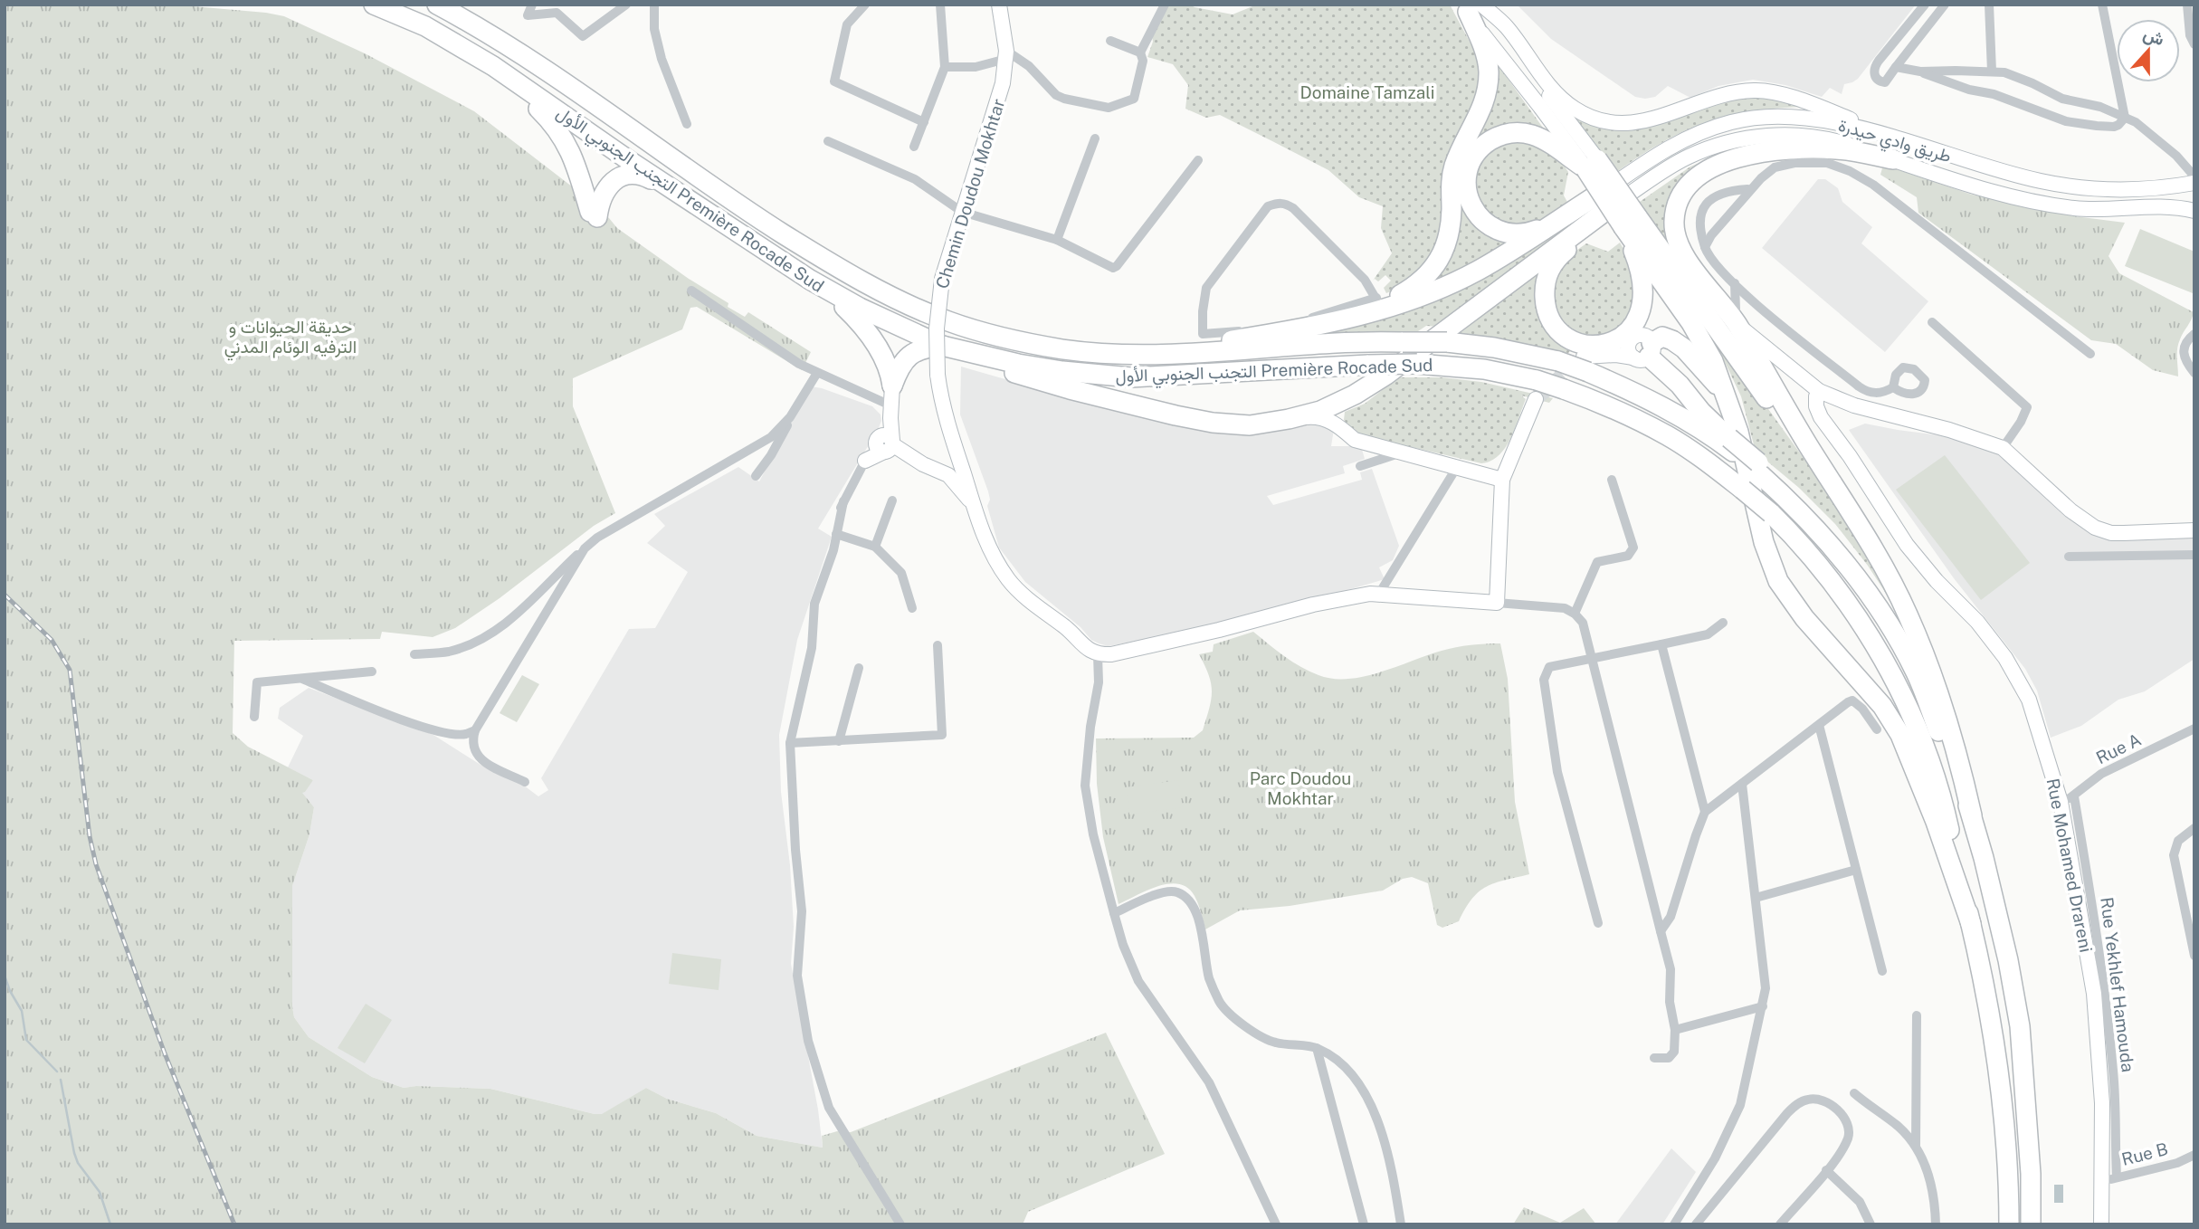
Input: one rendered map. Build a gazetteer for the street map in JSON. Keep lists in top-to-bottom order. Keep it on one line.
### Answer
{"streets":{"highway":["التجنب الجنوبي الأول Première Rocade Sud"],"street":["طريق وادي حيدرة","Chemin Doudou Mokhtar","Rue A","Rue Mohamed Drareni","Rue B"]},"crossings":[["Rue A","Rue Mohamed Drareni"],["Rue Mohamed Drareni","Rue B"]],"parks":["Domaine Tamzali","حديقة الحيوانات و الترفيه الوئام المدني","Parc Doudou Mokhtar"],"north":"top"}
